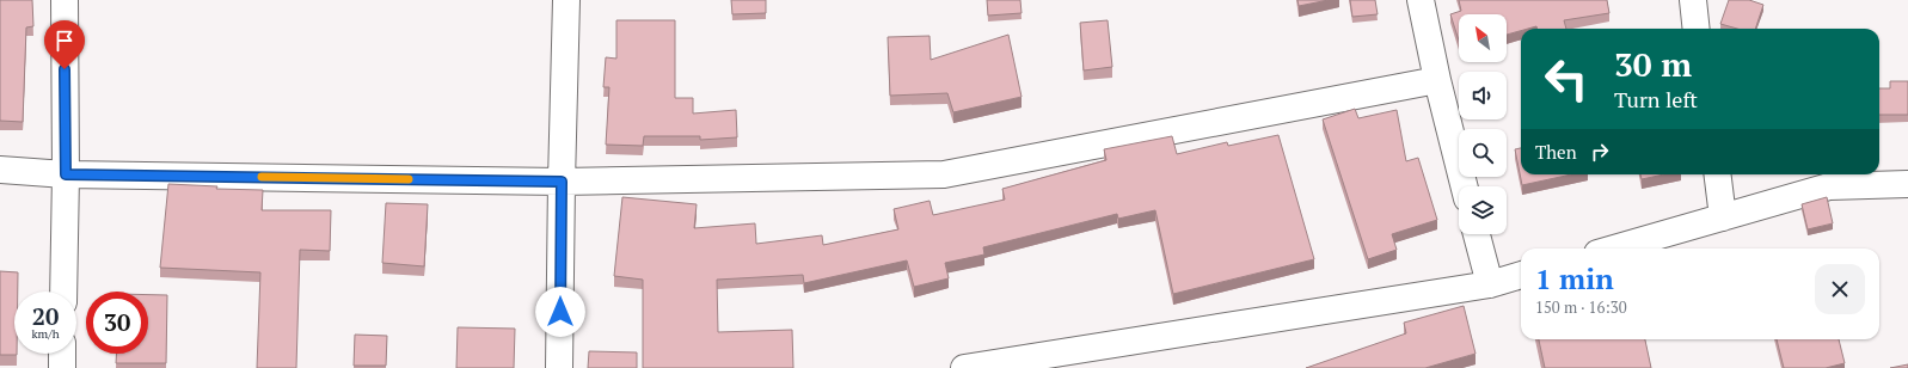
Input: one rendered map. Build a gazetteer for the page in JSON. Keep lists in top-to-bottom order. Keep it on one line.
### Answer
{"north":"top left","page":{"turn":["30 m","Turn left"],"then":"Then","heading":["1 min","150 m · 16:30"],"speed":"20 km/h","limit":"30"}}
